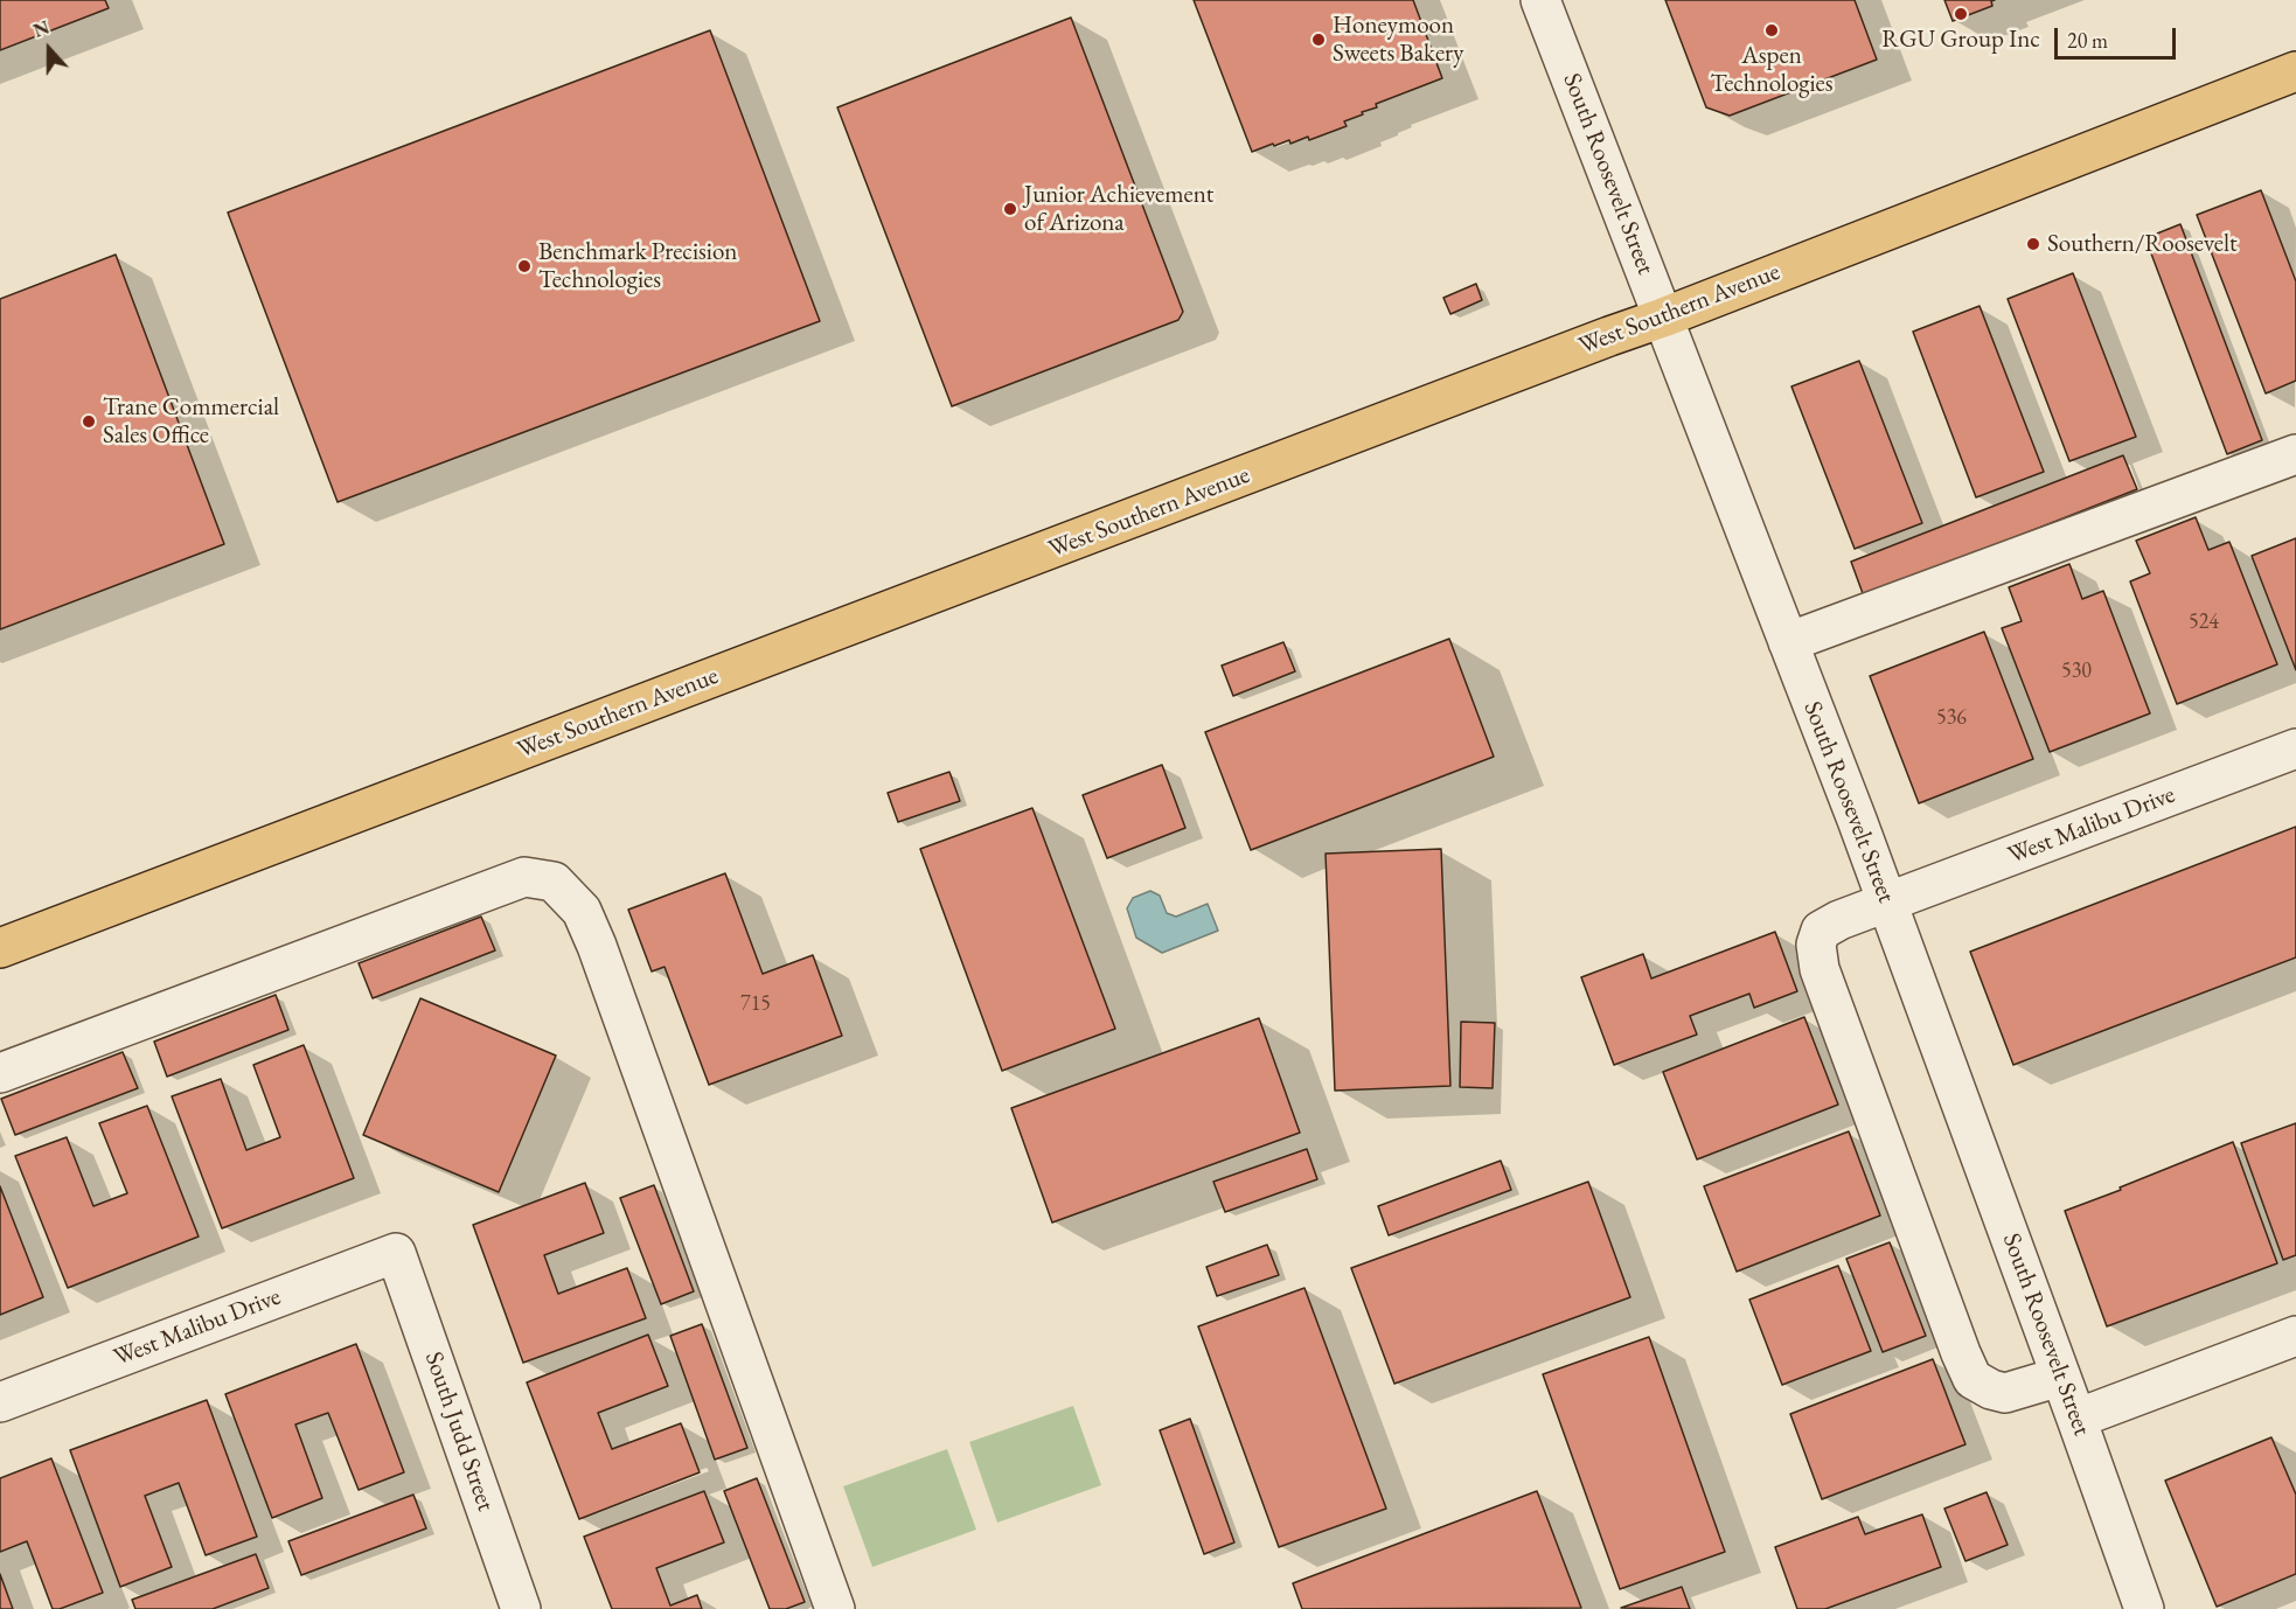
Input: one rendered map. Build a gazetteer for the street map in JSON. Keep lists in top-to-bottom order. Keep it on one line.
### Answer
{"streets":{"main road":["West Southern Avenue"],"street":["South Roosevelt Street","West Malibu Drive","South Judd Street"]},"crossings":[["South Roosevelt Street","West Southern Avenue"],["South Roosevelt Street","West Malibu Drive"],["West Malibu Drive","South Judd Street"]],"places":["RGU Group Inc","Aspen Technologies","Honeymoon Sweets Bakery","Junior Achievement of Arizona","Southern/Roosevelt","Benchmark Precision Technologies","Trane Commercial Sales Office"],"house_numbers":["524","530","536","715"],"scale_bar":"20 m","north":"top"}
